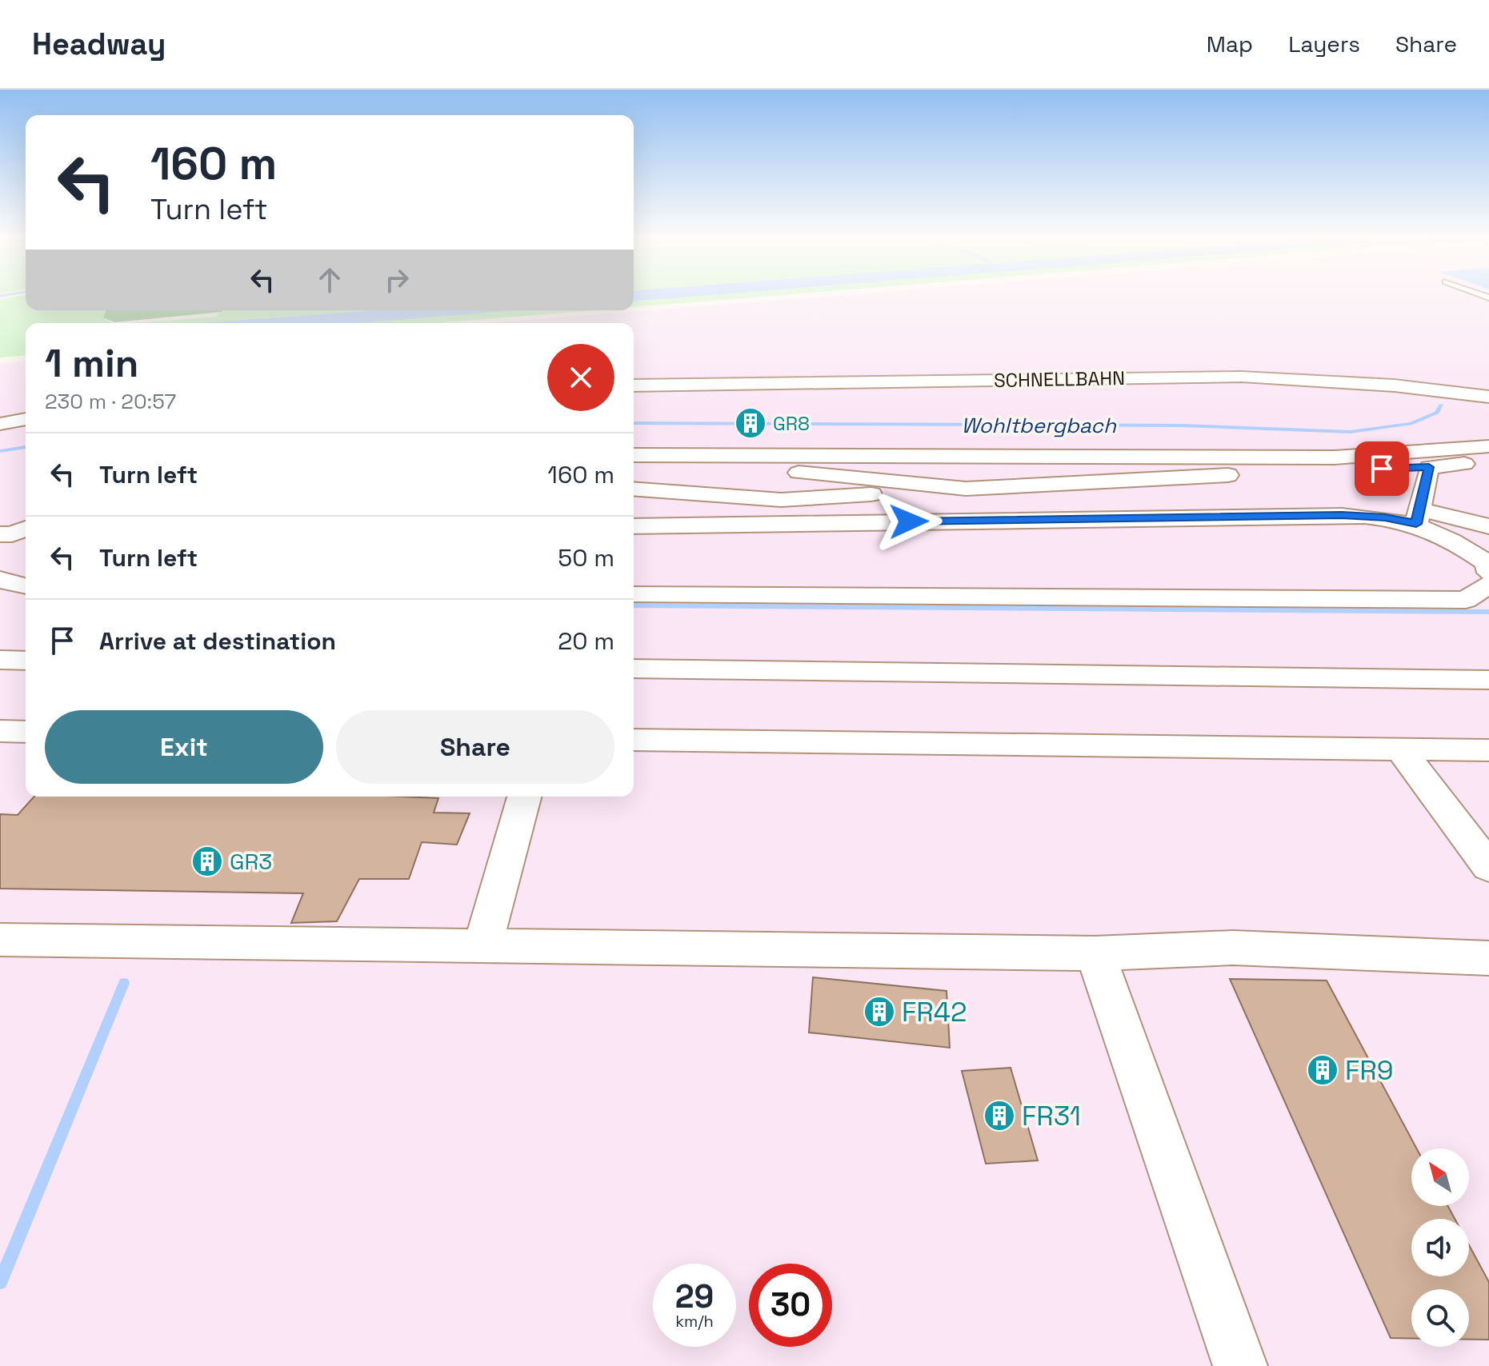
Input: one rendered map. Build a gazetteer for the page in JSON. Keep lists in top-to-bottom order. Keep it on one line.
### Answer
{"streets":{"street":["SCHNELLBAHN"]},"water":["Wohltbergbach"],"places":{"building":["GR8","GR3","FR42","FR9","FR31"]},"north":"top left","page":{"header":"Headway","nav":["Map","Layers","Share"],"turn":["160 m","Turn left"],"heading":["1 min","230 m · 20:57"],"list":[{"name":"Turn left","value":"160 m"},{"name":"Turn left","value":"50 m"},{"name":"Arrive at destination","value":"20 m"}],"buttons":["Exit","Share"],"speed":"29 km/h","limit":"30"}}
